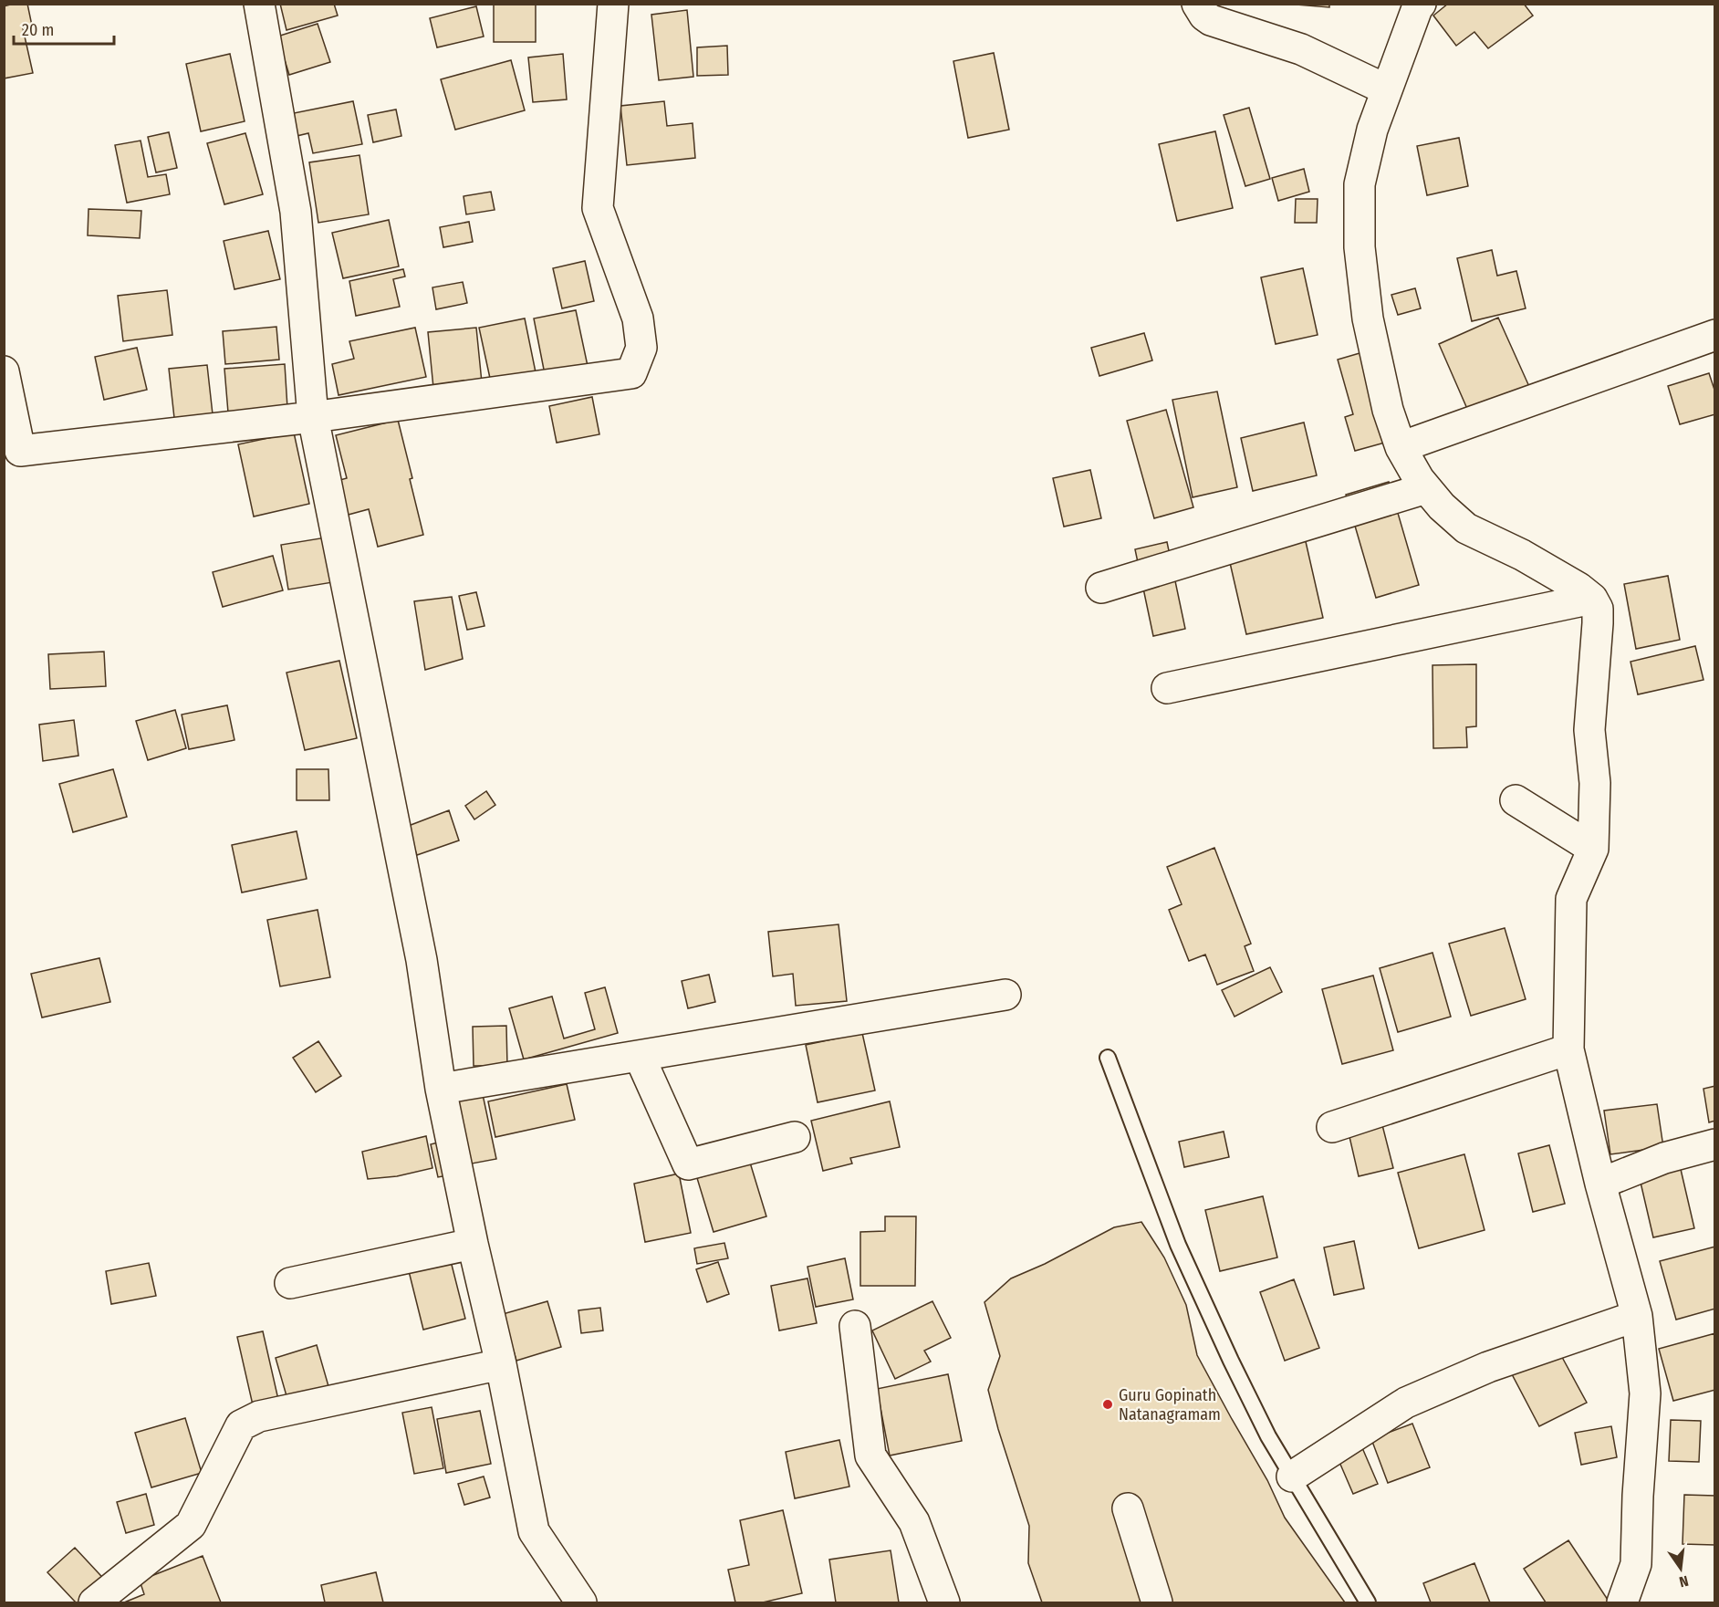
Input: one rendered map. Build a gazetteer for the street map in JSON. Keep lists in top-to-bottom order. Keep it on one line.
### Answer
{"places":["Guru Gopinath Natanagramam"],"scale_bar":"20 m","north":"bottom"}
